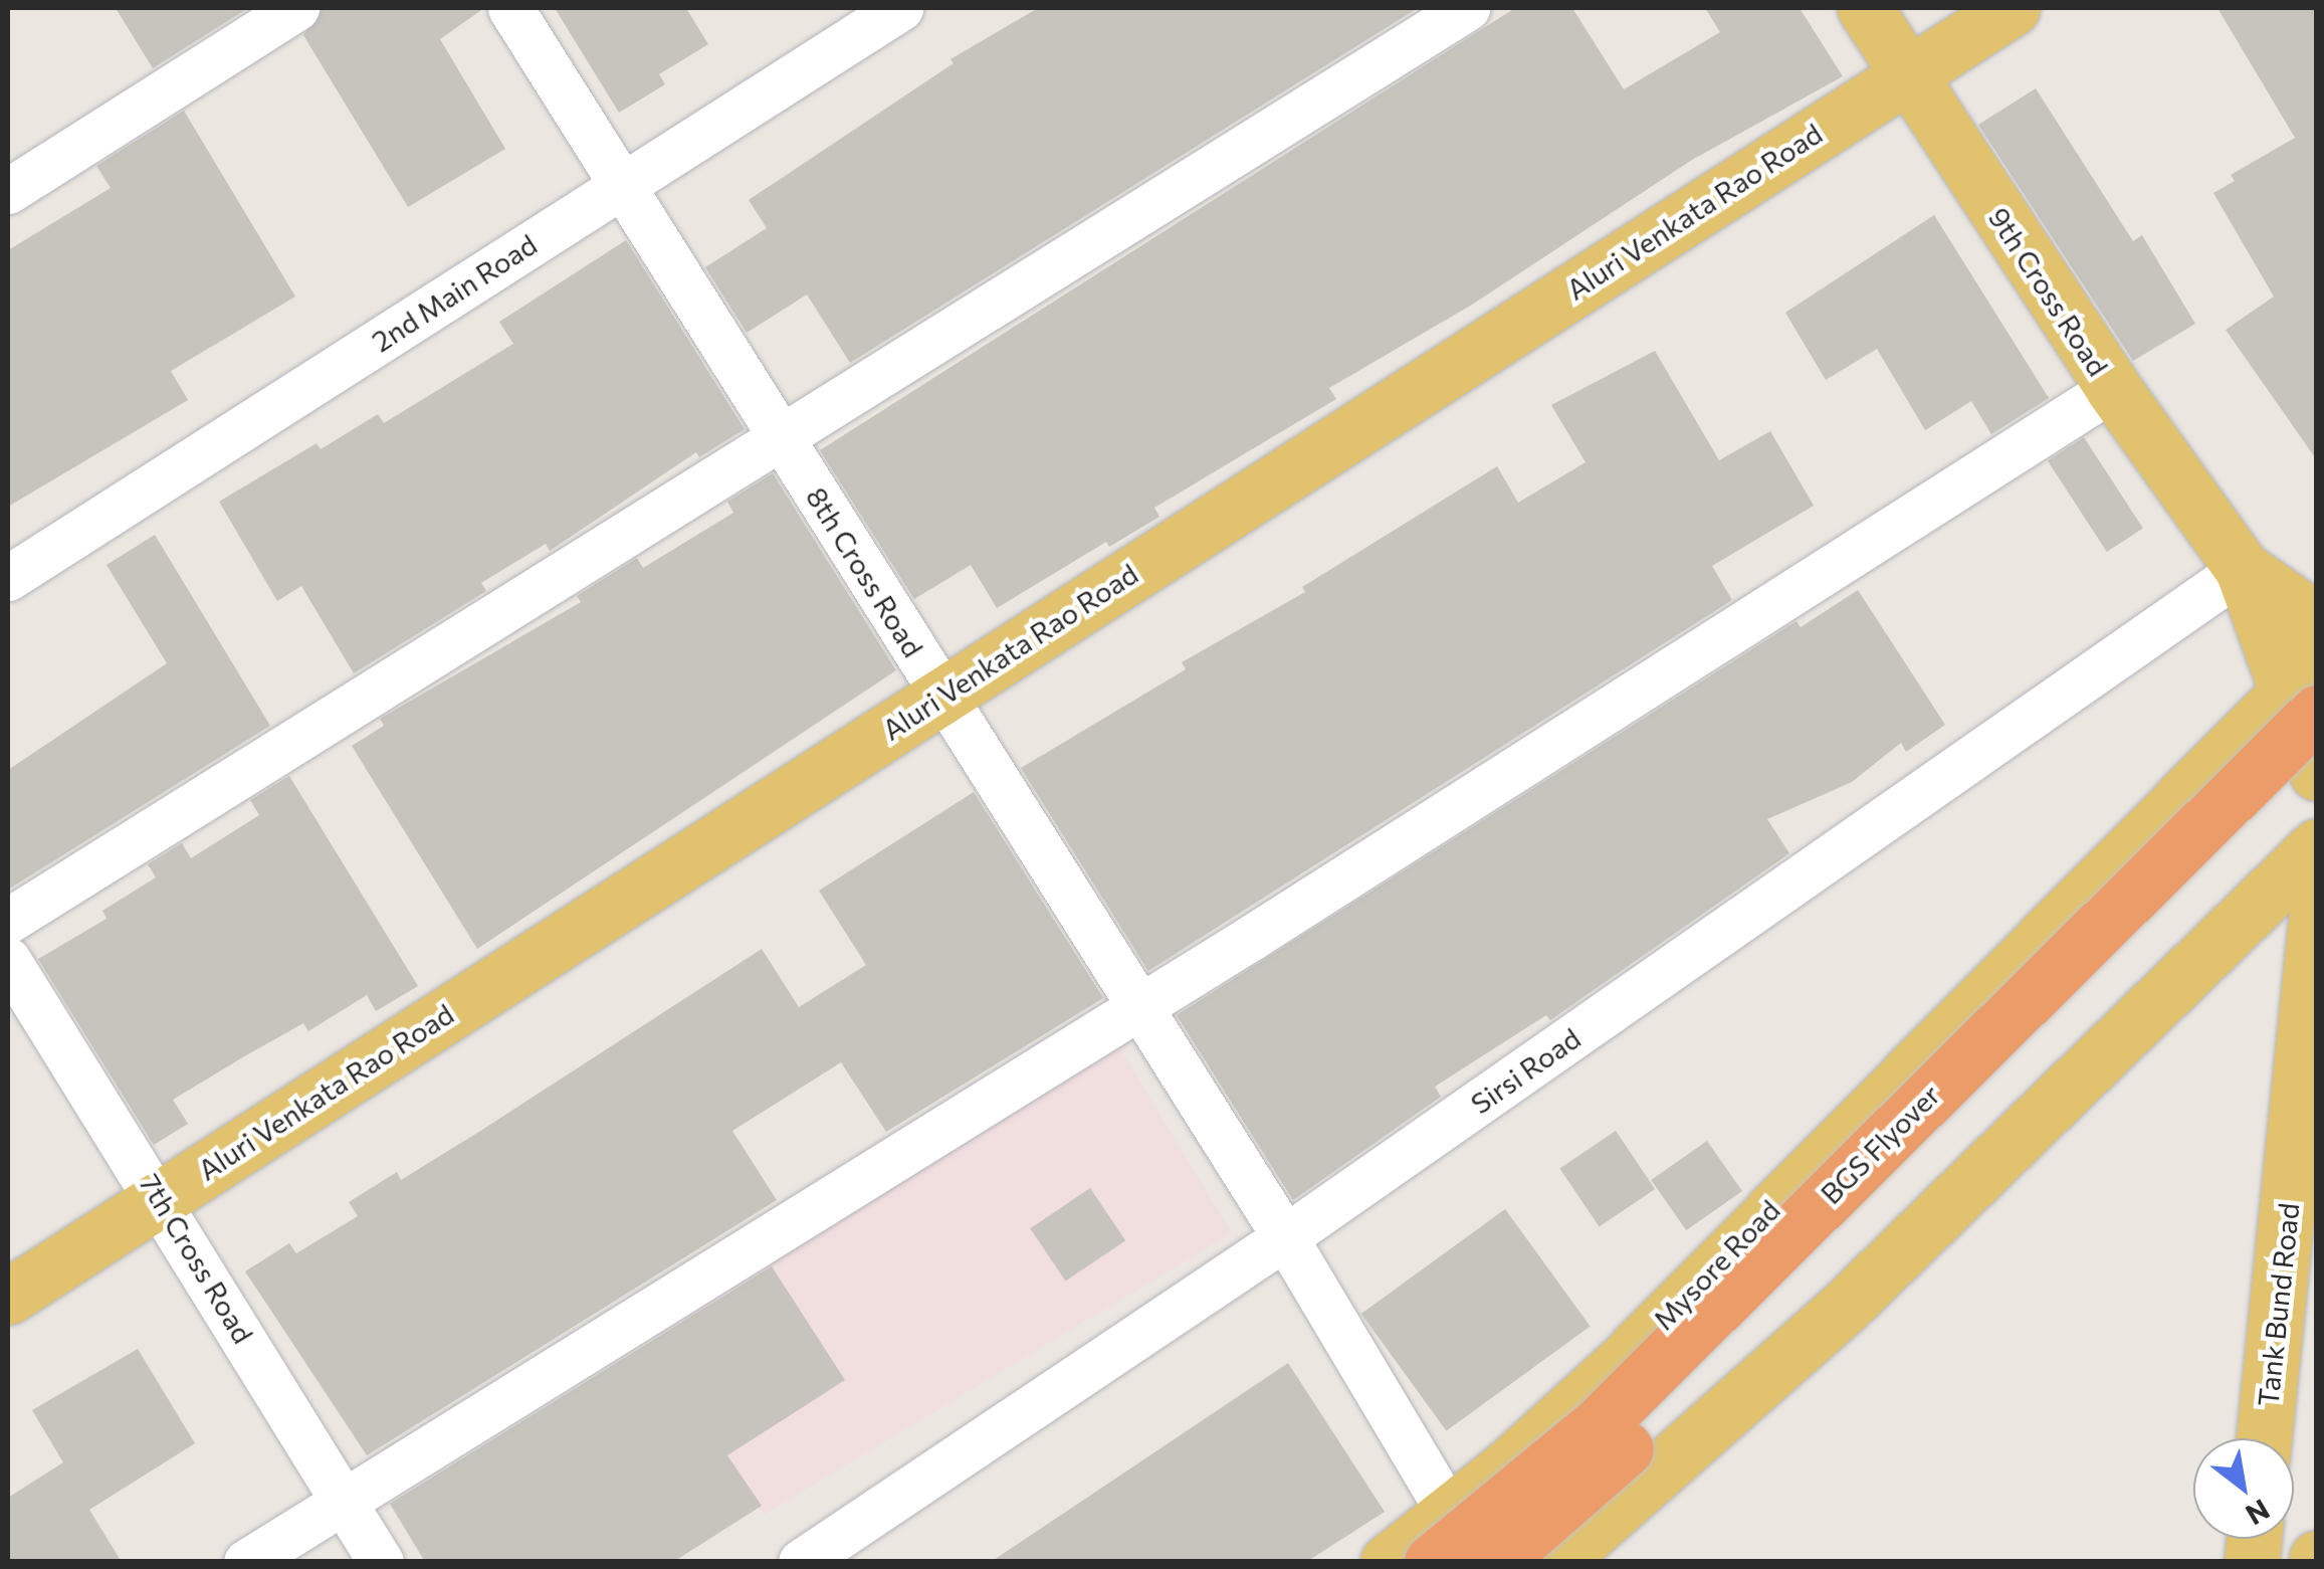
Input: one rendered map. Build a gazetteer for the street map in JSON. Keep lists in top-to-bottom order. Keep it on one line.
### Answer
{"streets":{"highway":["BGS Flyover"],"main road":["Aluri Venkata Rao Road","9th Cross Road","Tank Bund Road"],"street":["2nd Main Road","8th Cross Road","Sirsi Road","7th Cross Road"]},"crossings":[["Aluri Venkata Rao Road","9th Cross Road"],["Aluri Venkata Rao Road","8th Cross Road"],["Aluri Venkata Rao Road","7th Cross Road"],["9th Cross Road","Sirsi Road"],["2nd Main Road","8th Cross Road"],["8th Cross Road","Sirsi Road"],["8th Cross Road","BGS Flyover"]],"north":"bottom right"}
